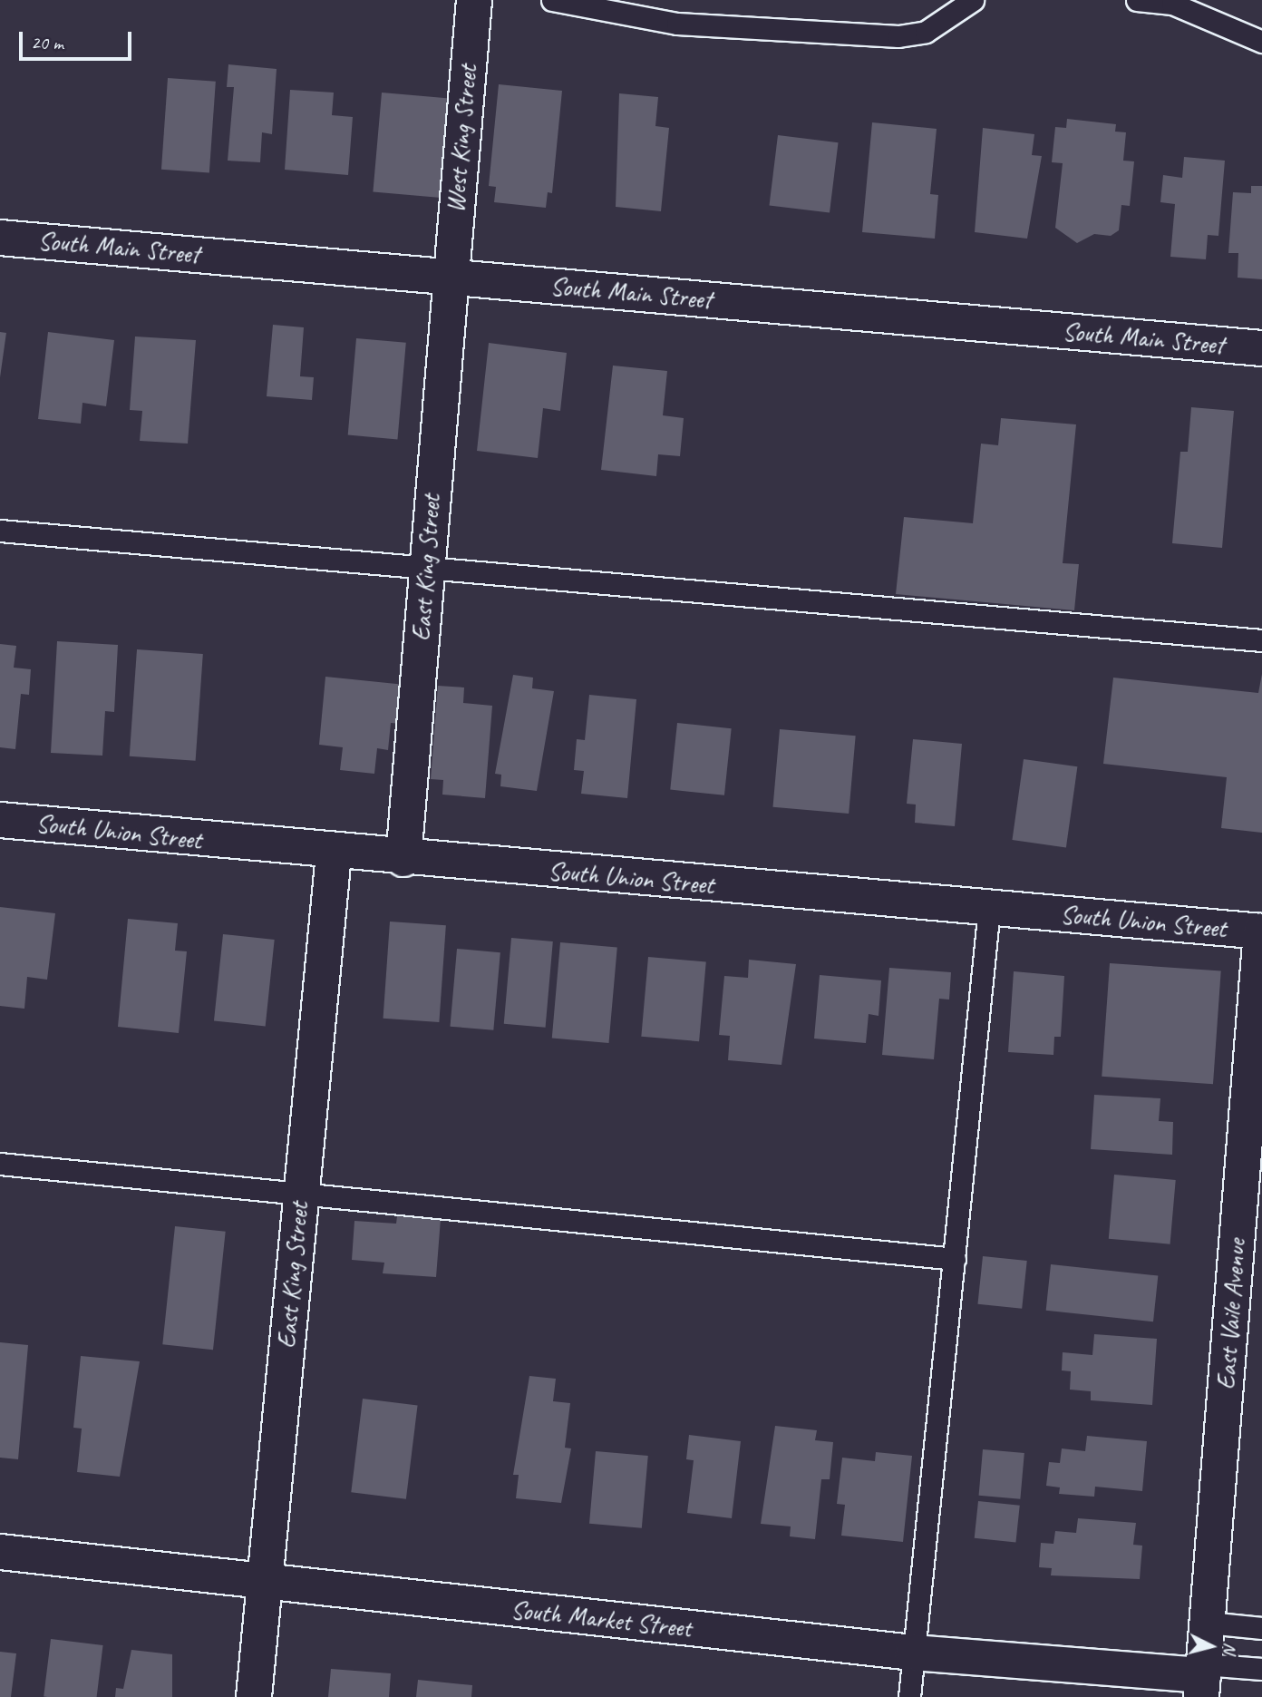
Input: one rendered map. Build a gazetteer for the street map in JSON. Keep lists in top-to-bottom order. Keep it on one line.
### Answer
{"streets":{"street":["West King Street","South Main Street","East King Street","South Union Street","East Vaile Avenue","South Market Street"]},"crossings":[["West King Street","South Main Street"],["West King Street","East King Street"],["South Main Street","East King Street"],["East King Street","South Union Street"],["East King Street","South Market Street"],["South Union Street","East Vaile Avenue"],["East Vaile Avenue","South Market Street"]],"scale_bar":"20 m","north":"right"}
